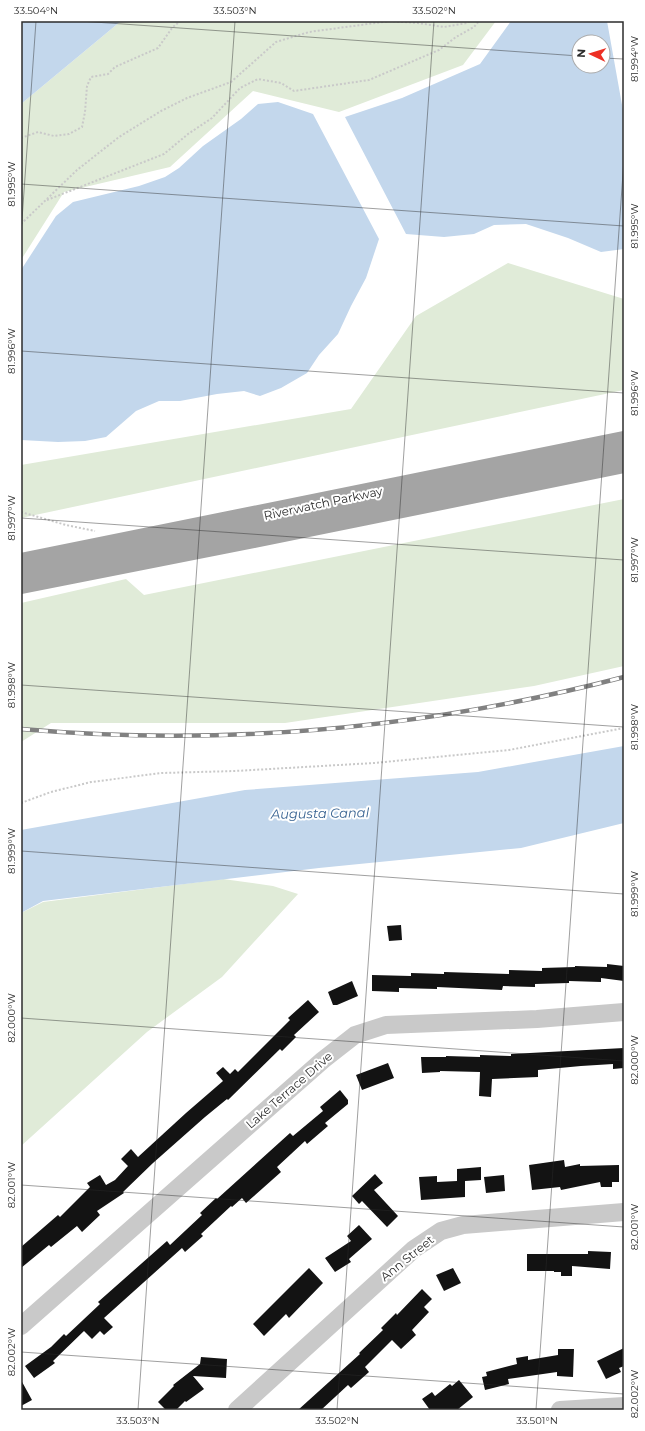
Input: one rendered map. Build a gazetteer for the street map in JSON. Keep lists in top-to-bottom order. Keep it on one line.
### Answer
{"streets":{"main road":["Riverwatch Parkway"],"street":["Lake Terrace Drive","Ann Street"]},"water":["Augusta Canal"],"north":"left","coordinates":["33.504°N","33.503°N","33.502°N","81.994°W","81.995°W","81.996°W","81.997°W","81.998°W","81.999°W","82.000°W","82.001°W","82.002°W","33.501°N"]}
